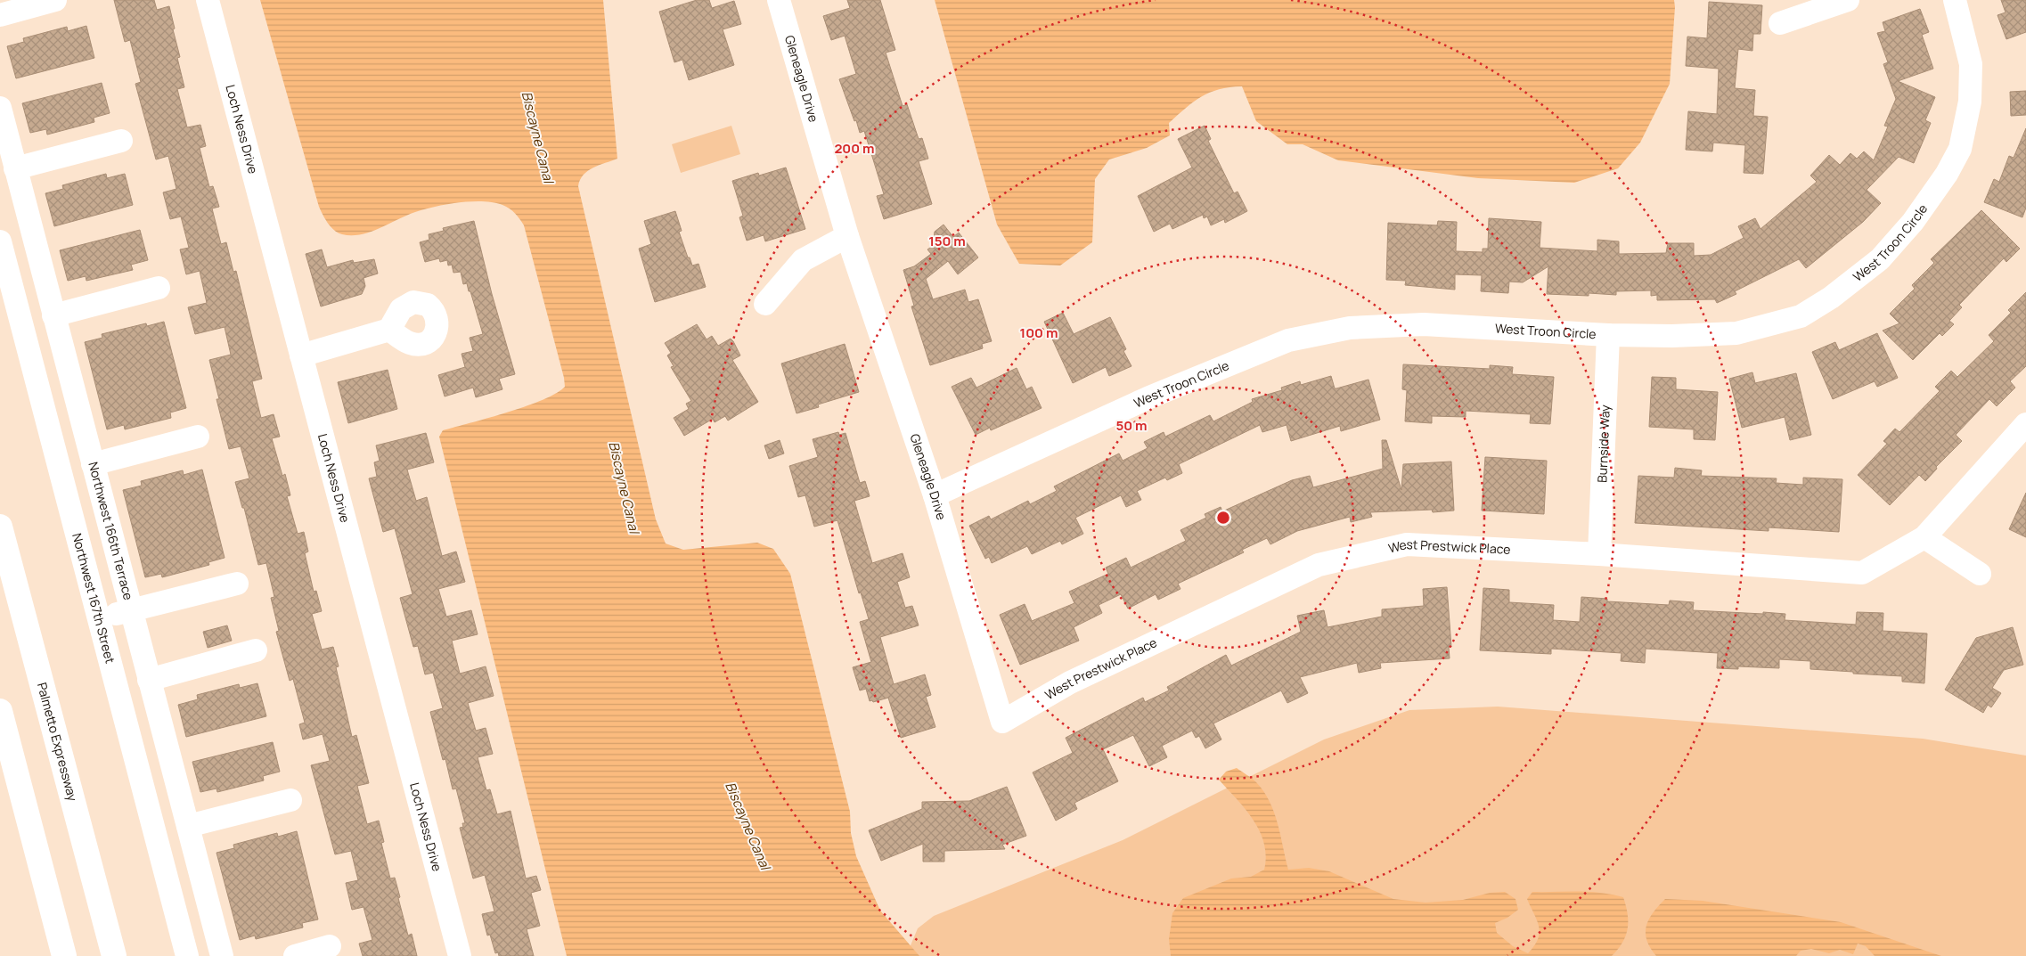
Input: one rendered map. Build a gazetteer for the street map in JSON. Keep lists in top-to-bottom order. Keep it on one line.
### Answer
{"streets":{"highway":["Palmetto Expressway"],"street":["Gleneagle Drive","Loch Ness Drive","West Troon Circle","Burnside Way","Northwest 166th Terrace","West Prestwick Place","Northwest 167th Street"]},"crossings":[["Gleneagle Drive","West Troon Circle"],["Gleneagle Drive","West Prestwick Place"],["West Troon Circle","Burnside Way"],["Burnside Way","West Prestwick Place"]],"water":["Biscayne Canal"],"rings":["200 m","150 m","100 m","50 m"]}
